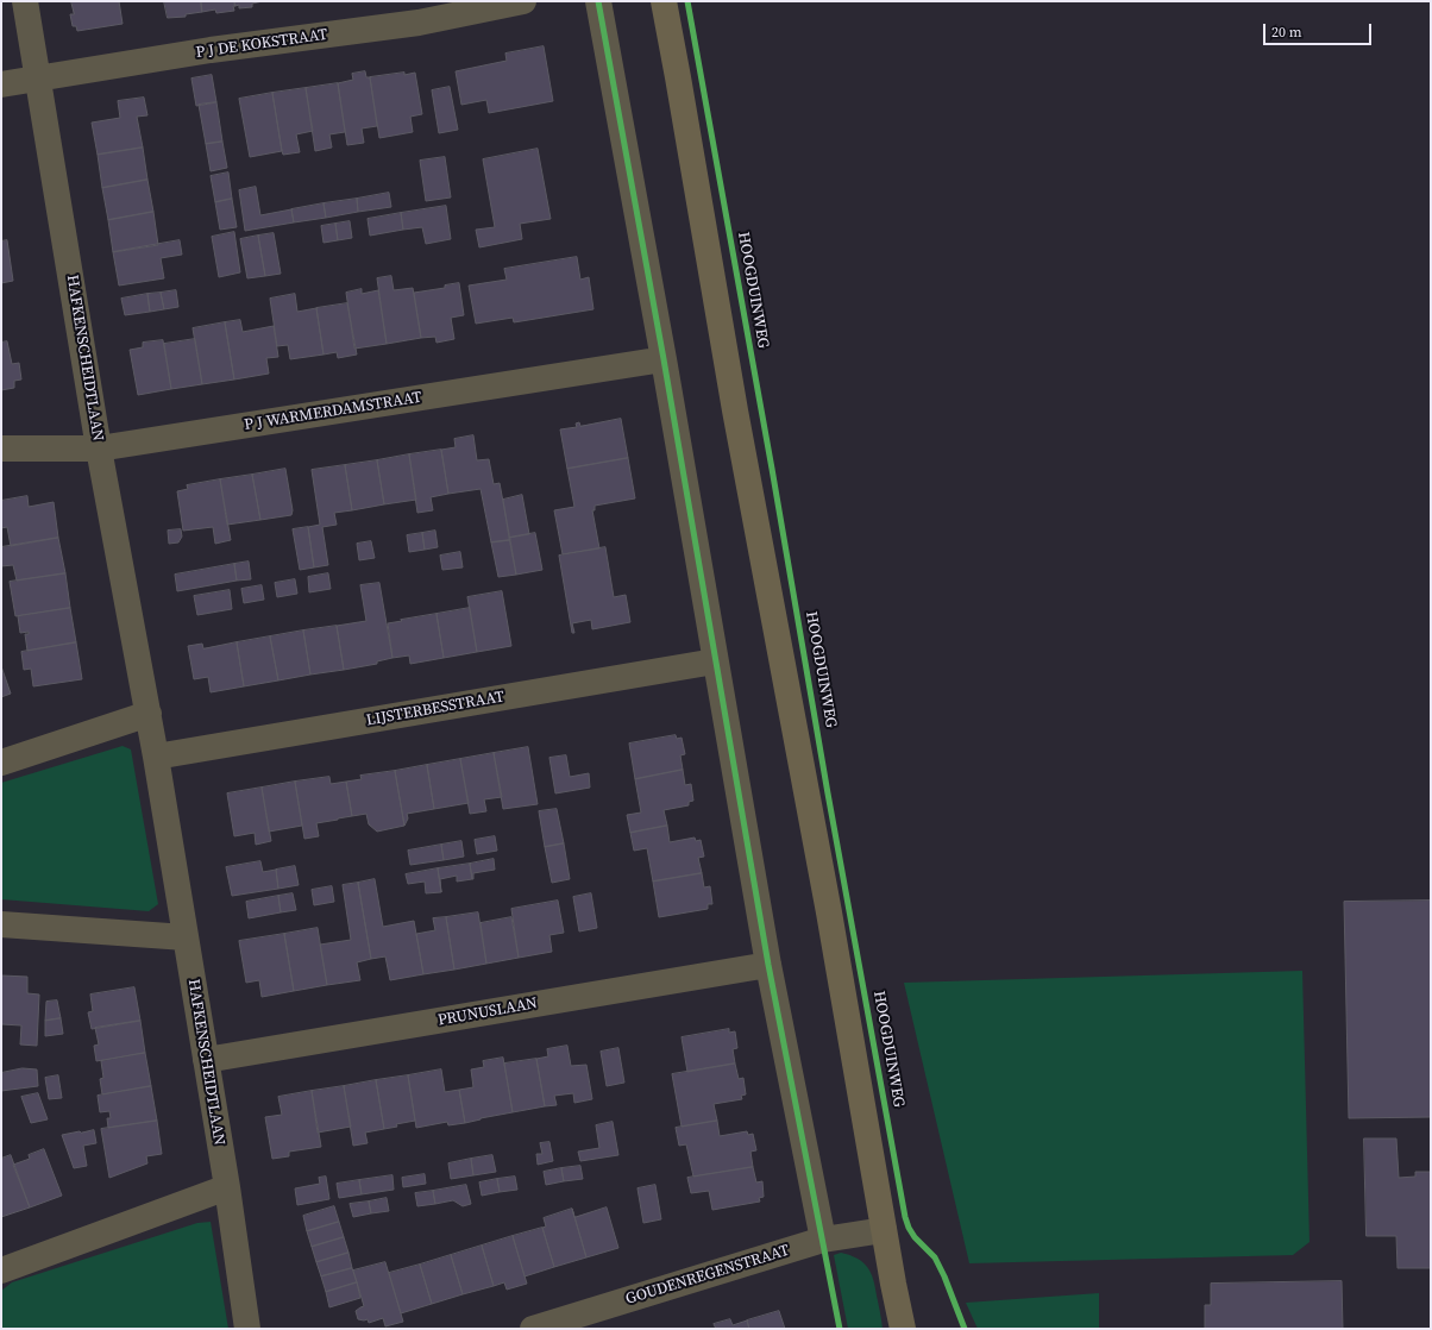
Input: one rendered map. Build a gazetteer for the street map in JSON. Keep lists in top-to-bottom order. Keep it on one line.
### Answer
{"streets":{"street":["P J DE KOKSTRAAT","HAFKENSCHEIDTLAAN","P J WARMERDAMSTRAAT","LIJSTERBESSTRAAT","PRUNUSLAAN","GOUDENREGENSTRAAT"],"cycle path":["HOOGDUINWEG"]},"crossings":[["P J DE KOKSTRAAT","HAFKENSCHEIDTLAAN"],["HAFKENSCHEIDTLAAN","P J WARMERDAMSTRAAT"],["HAFKENSCHEIDTLAAN","LIJSTERBESSTRAAT"],["HAFKENSCHEIDTLAAN","PRUNUSLAAN"]],"scale_bar":"20 m"}
